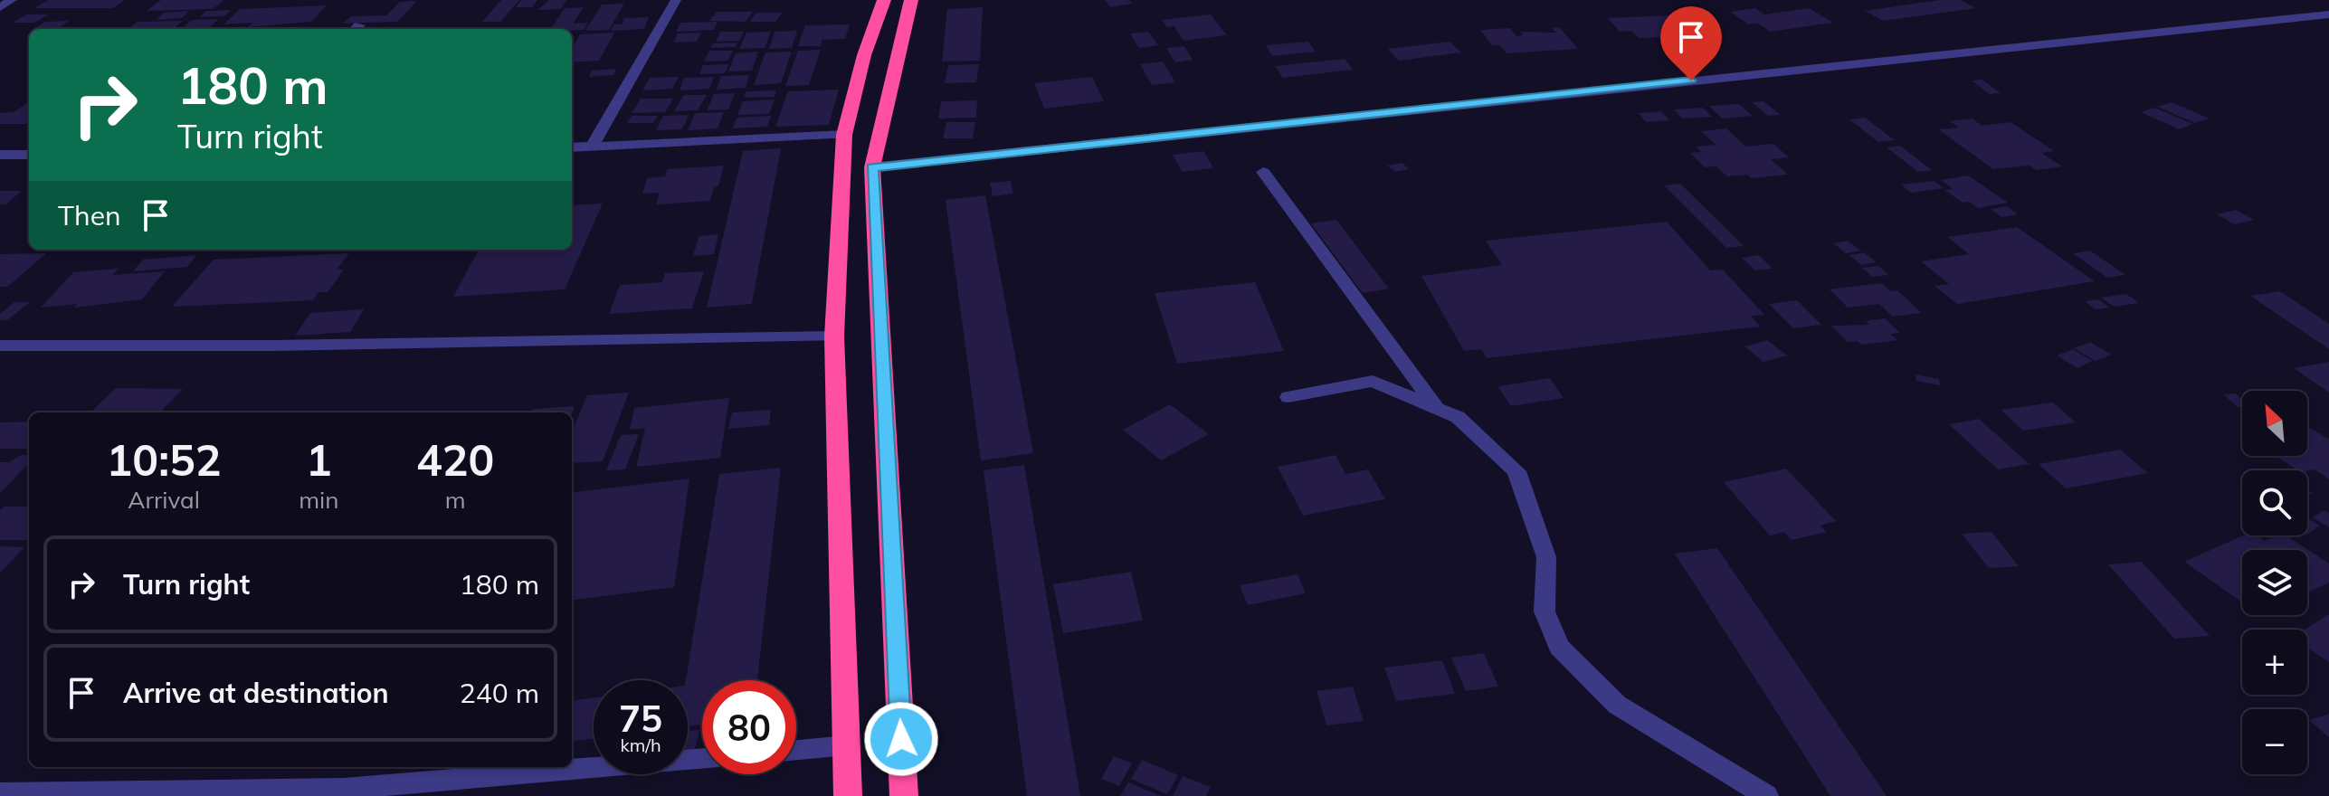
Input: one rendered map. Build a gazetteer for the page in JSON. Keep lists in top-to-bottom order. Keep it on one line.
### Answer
{"north":"top left","page":{"turn":["180 m","Turn right"],"then":"Then","map_buttons":["+","−"],"eta":["10:52","Arrival","1","min","420","m"],"list":[{"name":"Turn right","value":"180 m"},{"name":"Arrive at destination","value":"240 m"}],"speed":"75 km/h","limit":"80"}}
